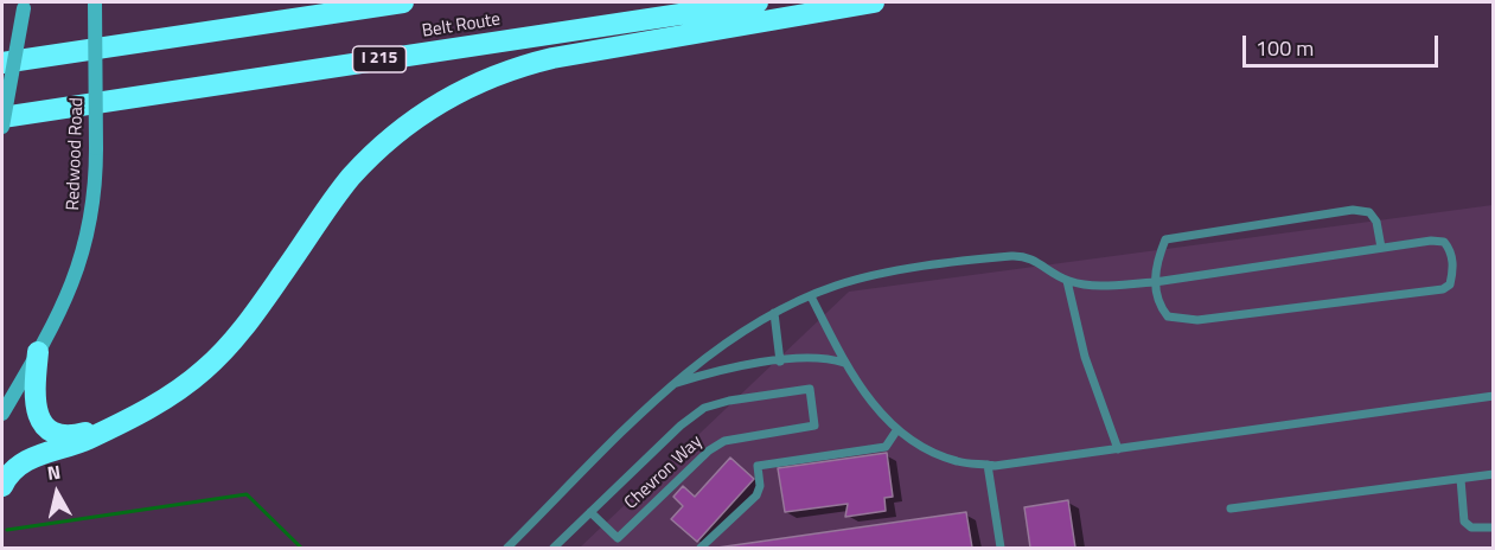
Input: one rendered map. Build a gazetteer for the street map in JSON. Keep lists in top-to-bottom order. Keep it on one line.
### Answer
{"streets":{"highway":["Belt Route","I 215"],"main road":["Redwood Road"],"lane":["Chevron Way"]},"scale_bar":"100 m","north":"top"}
